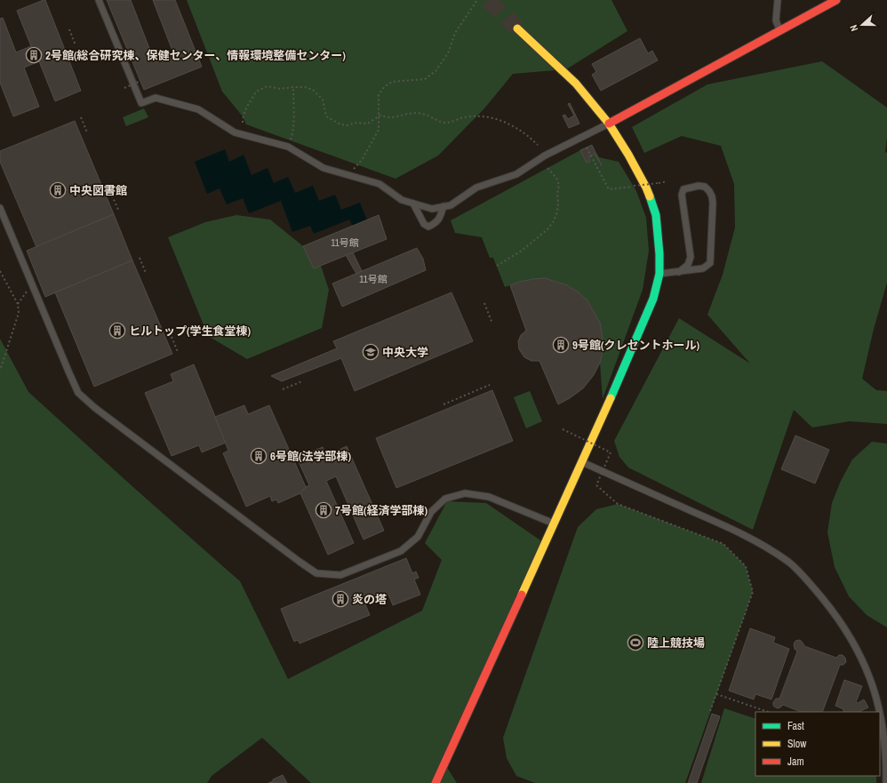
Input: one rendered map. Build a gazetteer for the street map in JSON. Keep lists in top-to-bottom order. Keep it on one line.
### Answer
{"places":{"building":["2号館(総合研究棟、保健センター、情報環境整備センター)","中央図書館","ヒルトップ(学生食堂棟)","9号館(クレセントホール)","6号館(法学部棟)","7号館(経済学部棟)","炎の塔"],"school or university":["中央大学"],"sports":["陸上競技場"]},"house_numbers":["11号館","11号館"],"legend":["Fast","Slow","Jam"],"north":"left"}
